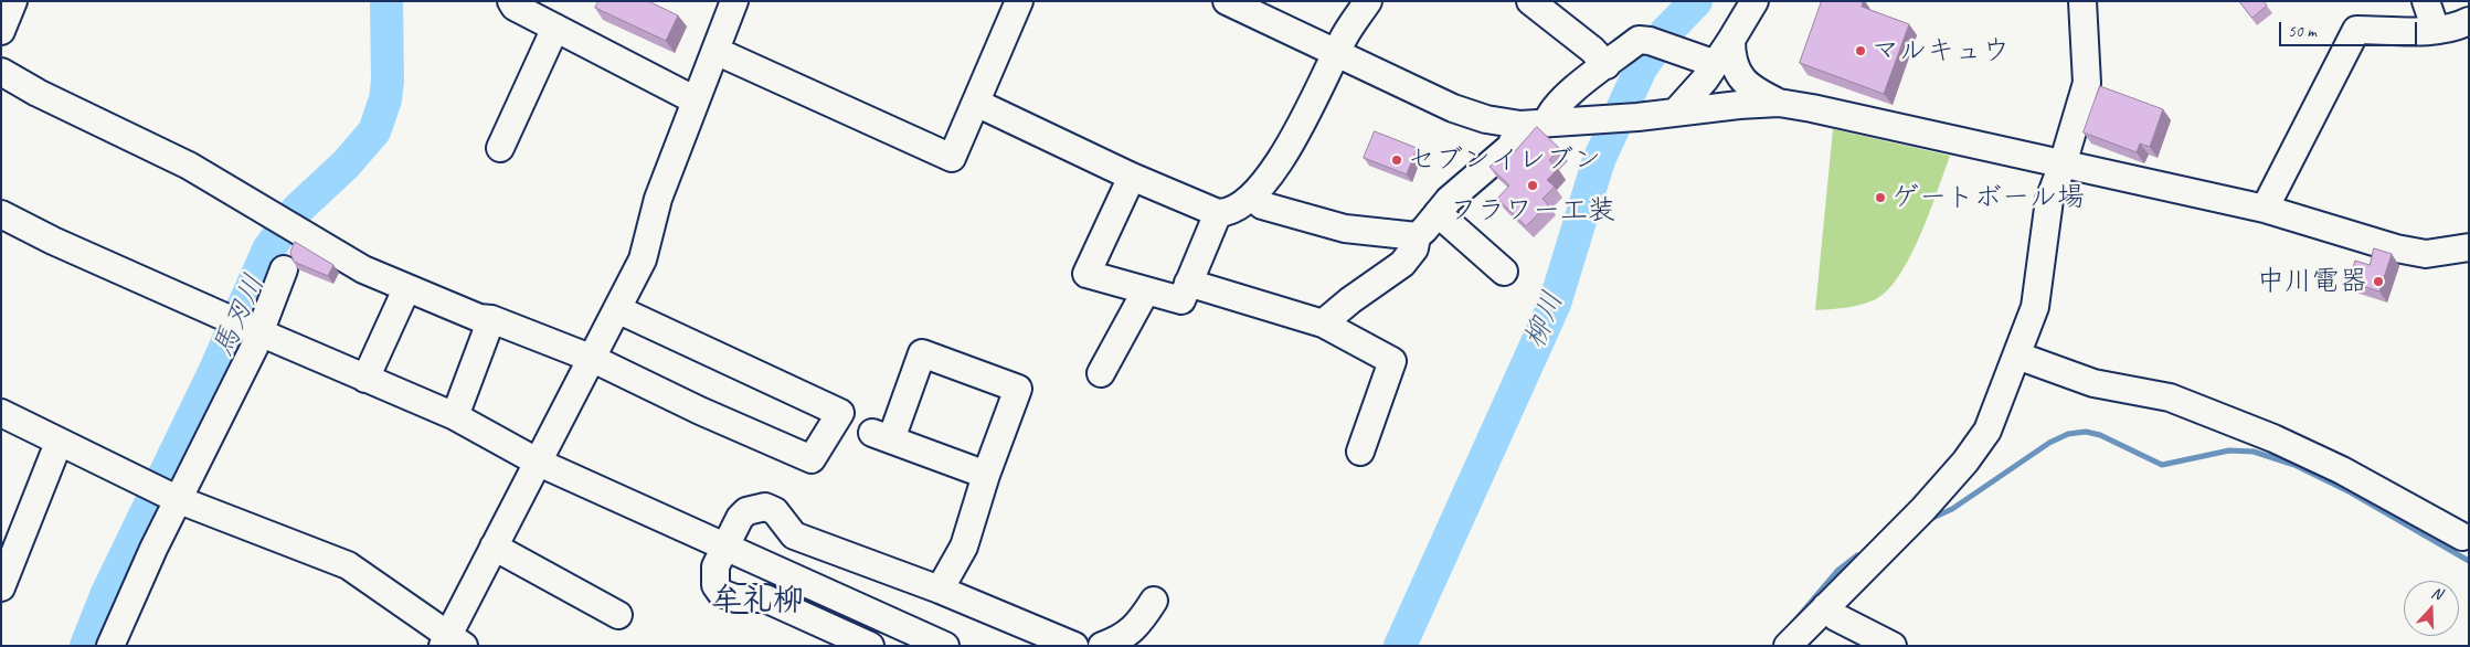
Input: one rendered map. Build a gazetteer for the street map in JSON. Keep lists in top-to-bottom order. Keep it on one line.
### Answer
{"districts":["牟礼柳"],"water":["馬刃川","柳川"],"places":["マルキュウ","セブンイレブン","フラワー工装","ゲートボール場","中川電器"],"scale_bar":"50 m","north":"top"}
